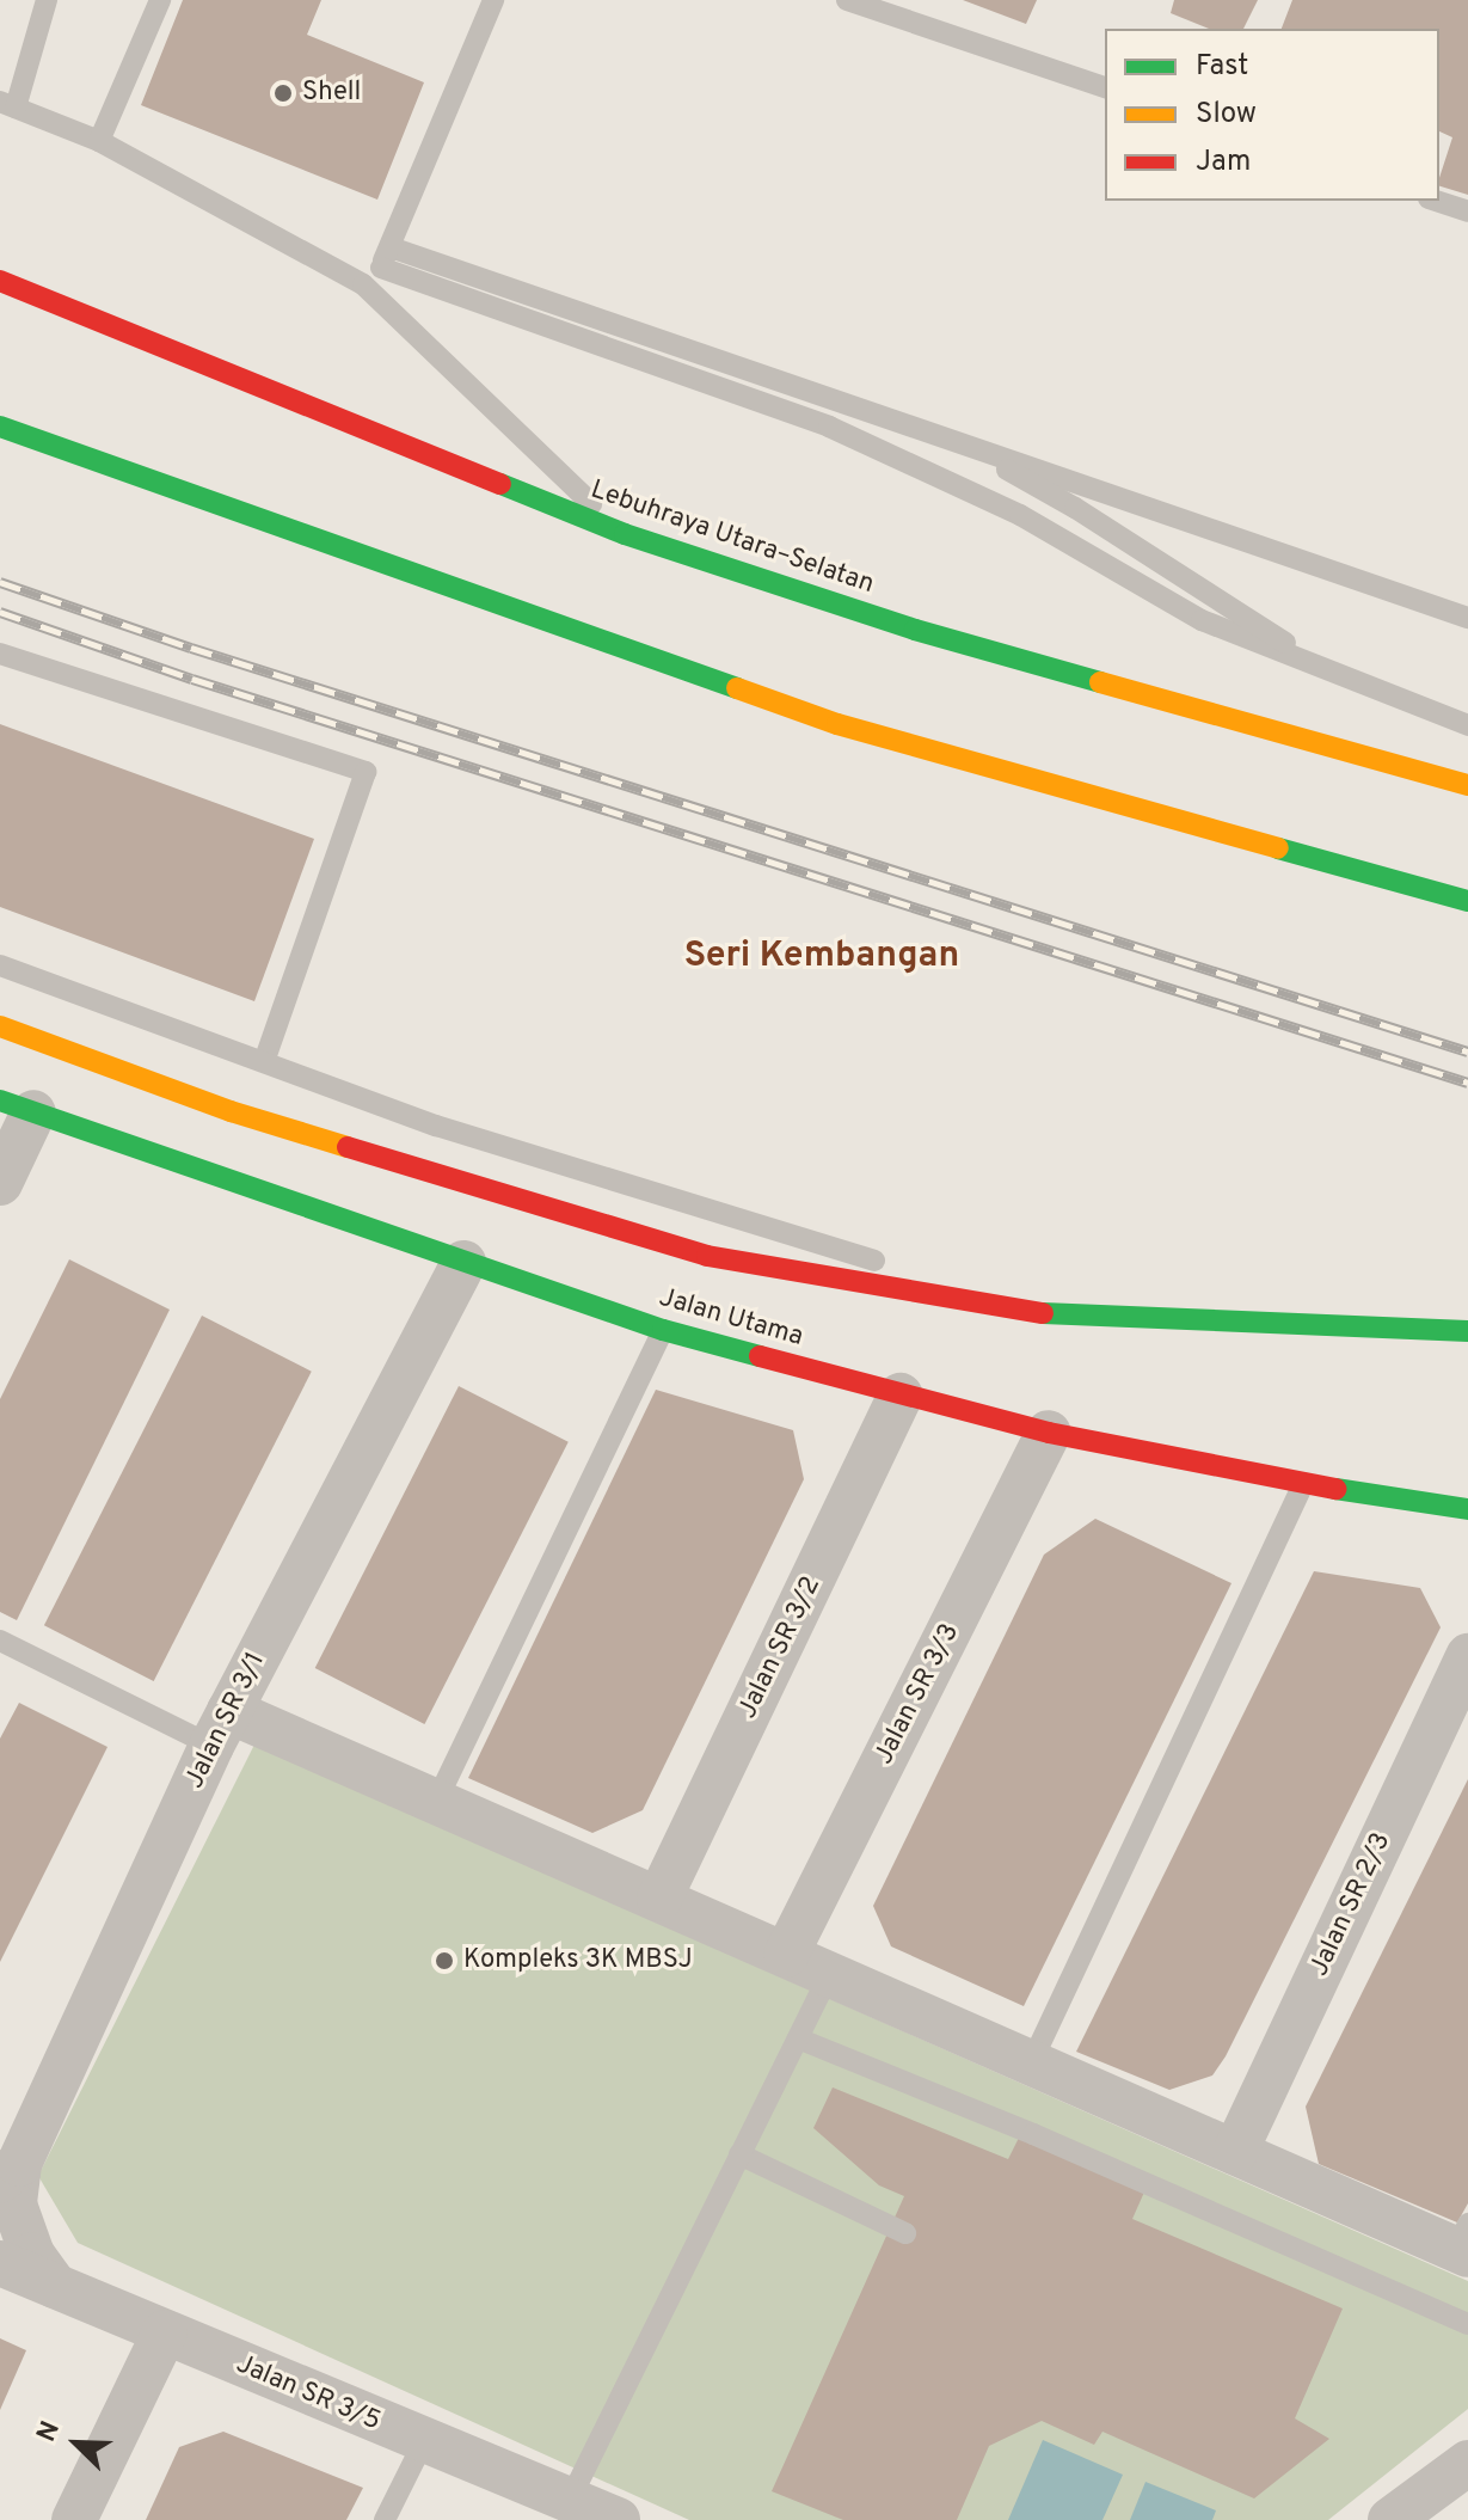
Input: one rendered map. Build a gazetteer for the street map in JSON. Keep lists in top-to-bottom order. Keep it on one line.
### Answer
{"streets":{"main road":["Lebuhraya Utara–Selatan","Jalan Utama"],"street":["Jalan SR 3/2","Jalan SR 3/3","Jalan SR 3/1","Jalan SR 2/3","Jalan SR 3/5"]},"crossings":[["Jalan Utama","Jalan SR 3/2"],["Jalan Utama","Jalan SR 3/3"],["Jalan Utama","Jalan SR 3/1"]],"districts":["Seri Kembangan"],"places":["Shell","Kompleks 3K MBSJ"],"legend":["Fast","Slow","Jam"],"north":"top left"}
